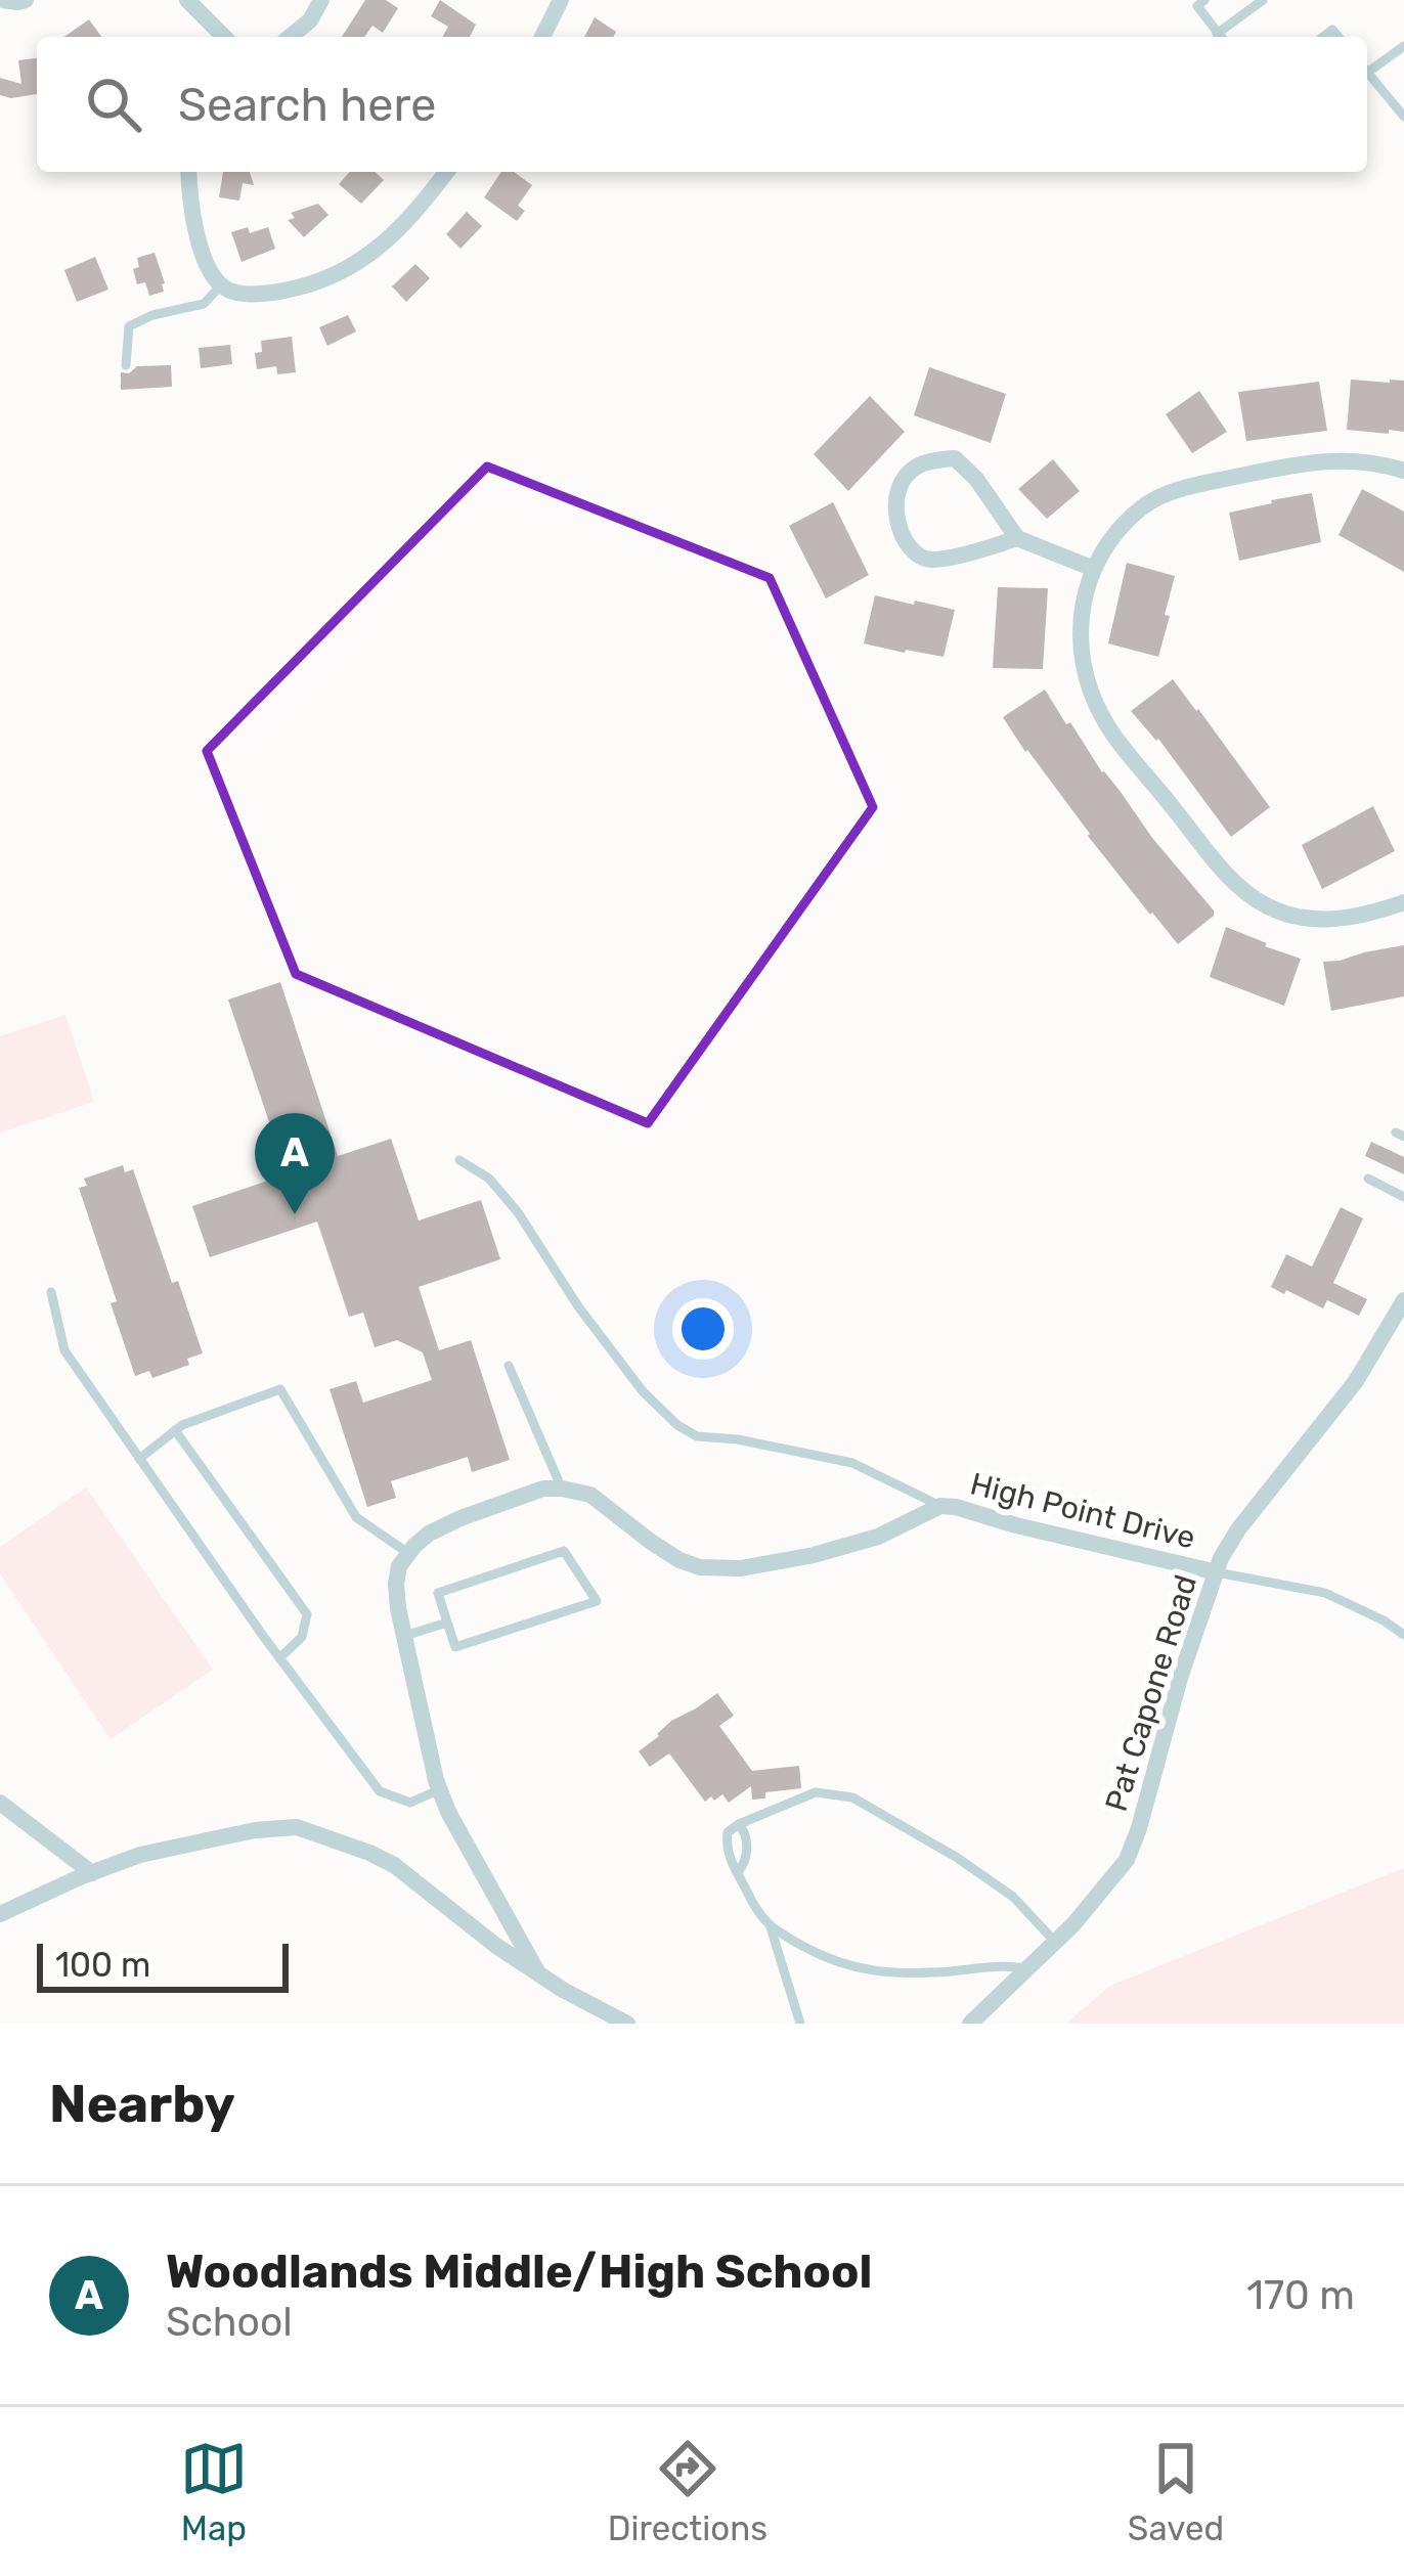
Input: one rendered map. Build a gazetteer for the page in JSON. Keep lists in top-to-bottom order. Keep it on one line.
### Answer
{"streets":{"street":["High Point Drive","Pat Capone Road"]},"crossings":[["High Point Drive","Pat Capone Road"]],"scale_bar":"100 m","page":{"search":"Search here","pins":"A","scale":"100 m","heading":"Nearby","list":[{"mark":"A","name":"Woodlands Middle/High School","note":"School","value":"170 m"}],"nav":["Map","Directions","Saved"]}}
